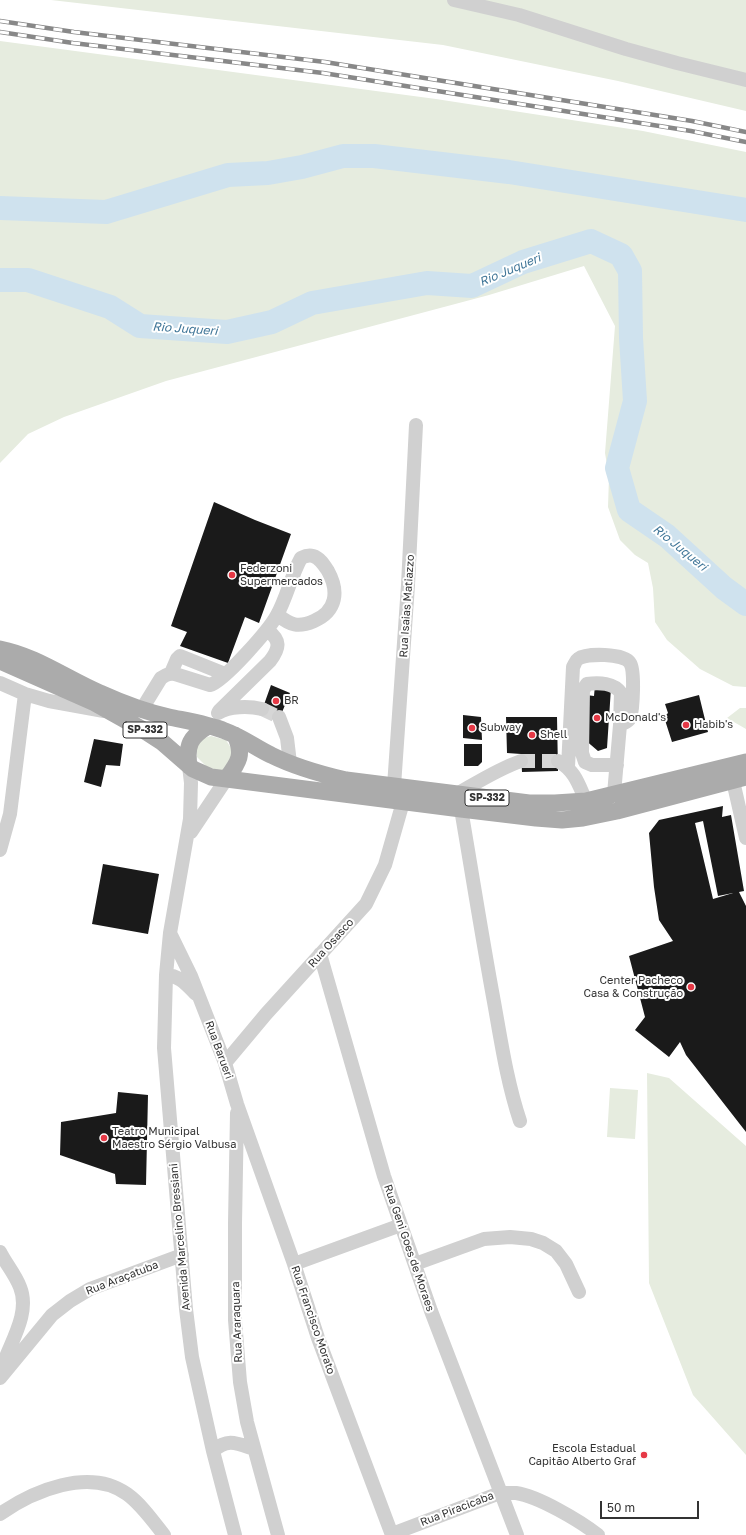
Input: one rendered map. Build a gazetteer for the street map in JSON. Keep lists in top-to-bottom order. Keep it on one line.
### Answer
{"streets":{"main road":["SP-332"],"street":["Rua Isaias Matiazzo","Rua Osasco","Rua Barueri","Avenida Marcelino Bressiani","Rua Geni Goes de Moraes","Rua Araçatuba","Rua Francisco Morato","Rua Araraquara","Rua Piracicaba"]},"crossings":[["Rua Isaias Matiazzo","SP-332"],["SP-332","Rua Osasco"],["Rua Osasco","Rua Barueri"],["Rua Osasco","Rua Geni Goes de Moraes"],["Rua Barueri","Avenida Marcelino Bressiani"],["Rua Barueri","Rua Francisco Morato"],["Rua Barueri","Rua Araraquara"],["Avenida Marcelino Bressiani","Rua Araçatuba"],["Rua Geni Goes de Moraes","Rua Piracicaba"],["Rua Francisco Morato","Rua Araraquara"],["Rua Francisco Morato","Rua Piracicaba"]],"water":["Rio Juqueri"],"places":["Federzoni Supermercados","BR","McDonald's","Habib's","Subway","Shell","Center Pacheco Casa & Construção","Teatro Municipal Maestro Sérgio Valbusa","Escola Estadual Capitão Alberto Graf"],"scale_bar":"50 m"}
